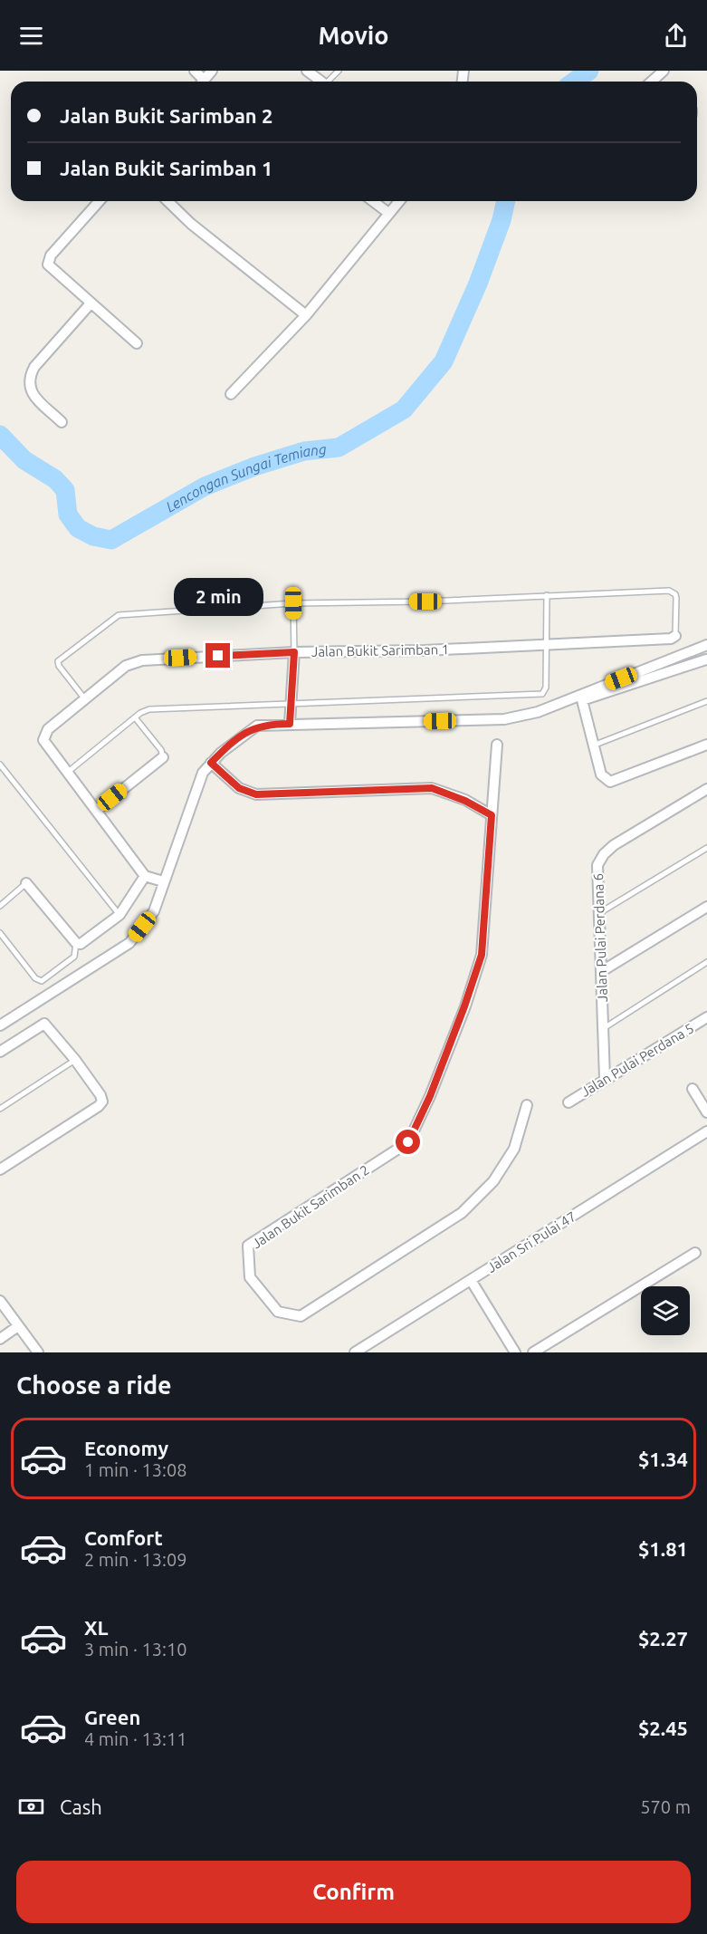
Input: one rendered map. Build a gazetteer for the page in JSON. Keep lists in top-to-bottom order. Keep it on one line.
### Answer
{"streets":{"street":["Jalan Bukit Sarimban 1","Jalan Pulai Perdana 6","Jalan Pulai Perdana 5","Jalan Bukit Sarimban 2","Jalan Sri Pulai 47"]},"crossings":[["Jalan Pulai Perdana 6","Jalan Pulai Perdana 5"]],"water":["Lencongan Sungai Temiang"],"page":{"header":"Movio","banner":["Jalan Bukit Sarimban 2","Jalan Bukit Sarimban 1"],"bubble":"2 min","heading":"Choose a ride","list":[{"name":"Economy","note":"1 min · 13:08","value":"$1.34"},{"name":"Comfort","note":"2 min · 13:09","value":"$1.81"},{"name":"XL","note":"3 min · 13:10","value":"$2.27"},{"name":"Green","note":"4 min · 13:11","value":"$2.45"}],"pay":["Cash","570 m"],"buttons":"Confirm"}}
